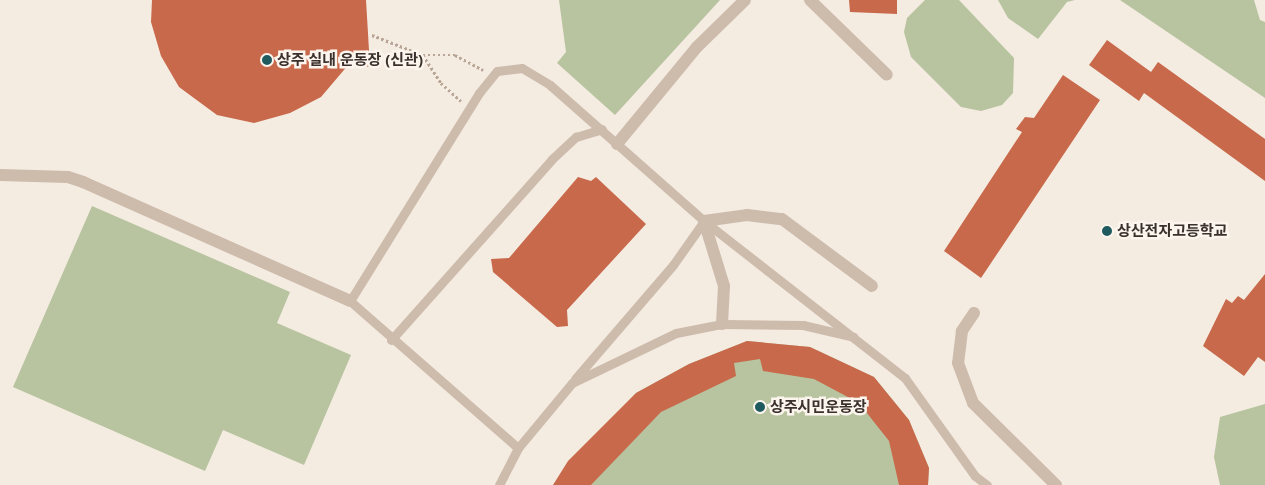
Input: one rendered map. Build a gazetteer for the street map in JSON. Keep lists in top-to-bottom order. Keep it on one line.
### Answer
{"places":["상주 실내 운동장 (신관)","상산전자고등학교","상주시민운동장"]}
